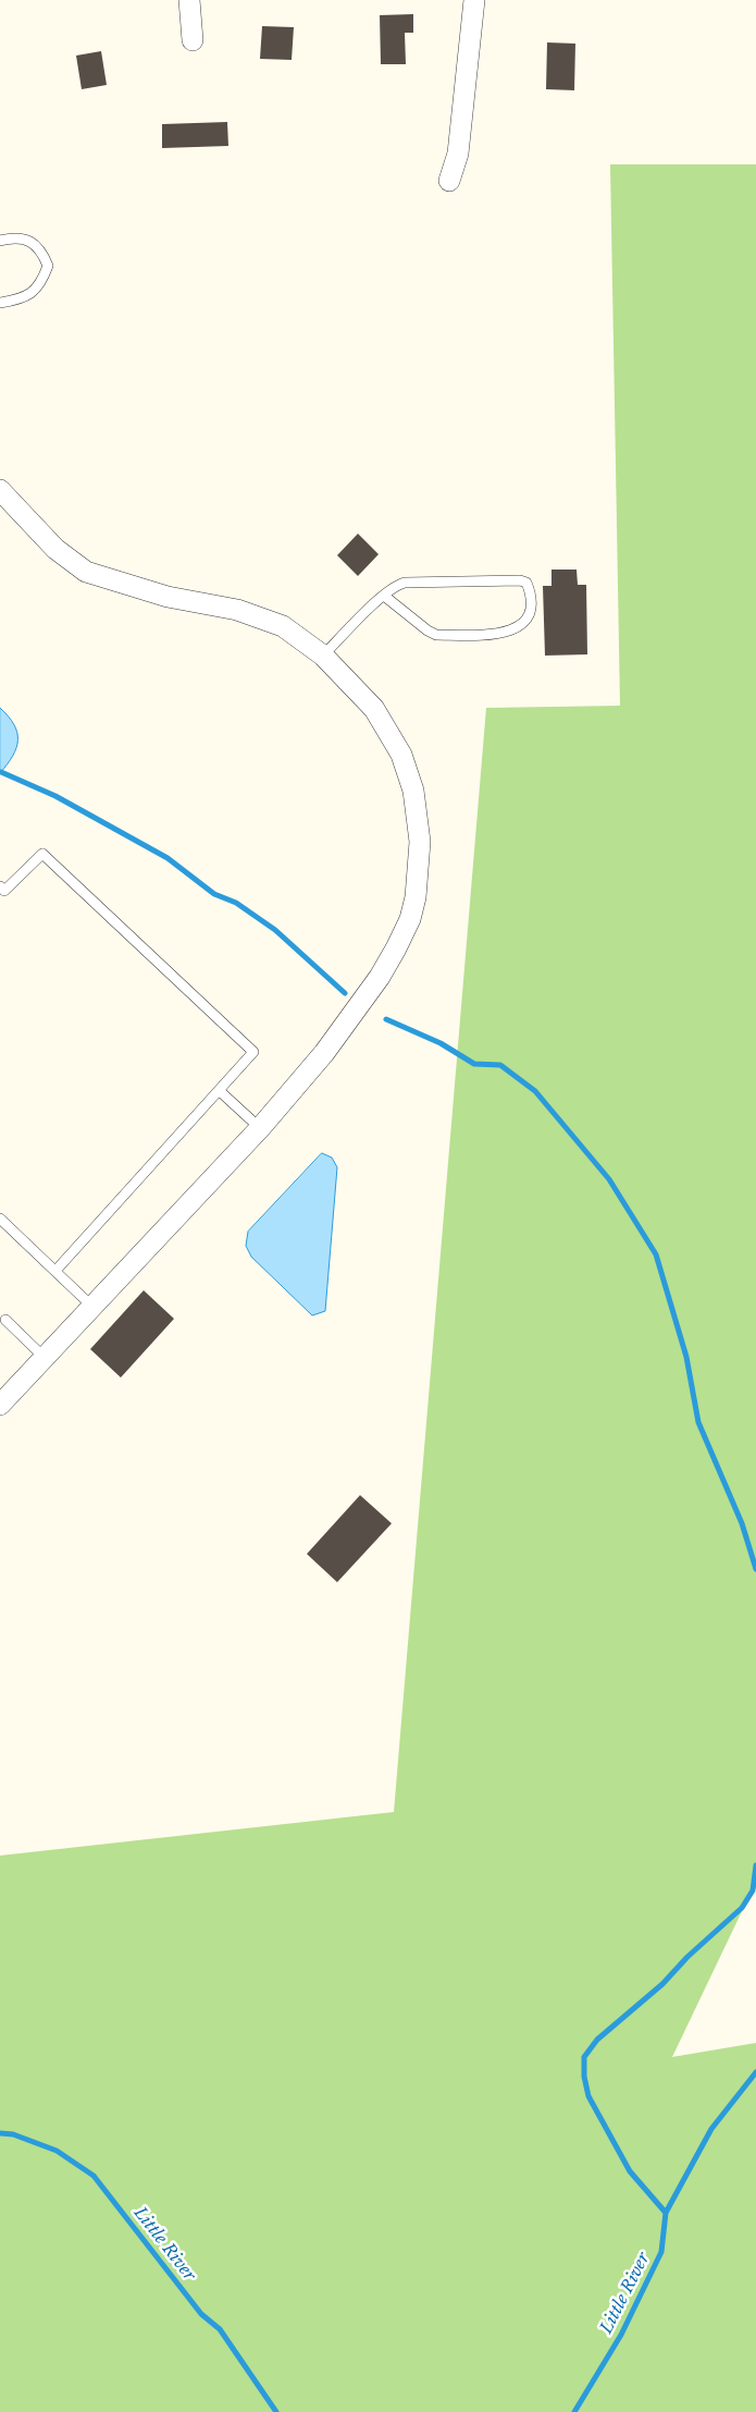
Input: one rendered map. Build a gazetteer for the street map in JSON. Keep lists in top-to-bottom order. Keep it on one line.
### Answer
{"water":["Little River"]}
